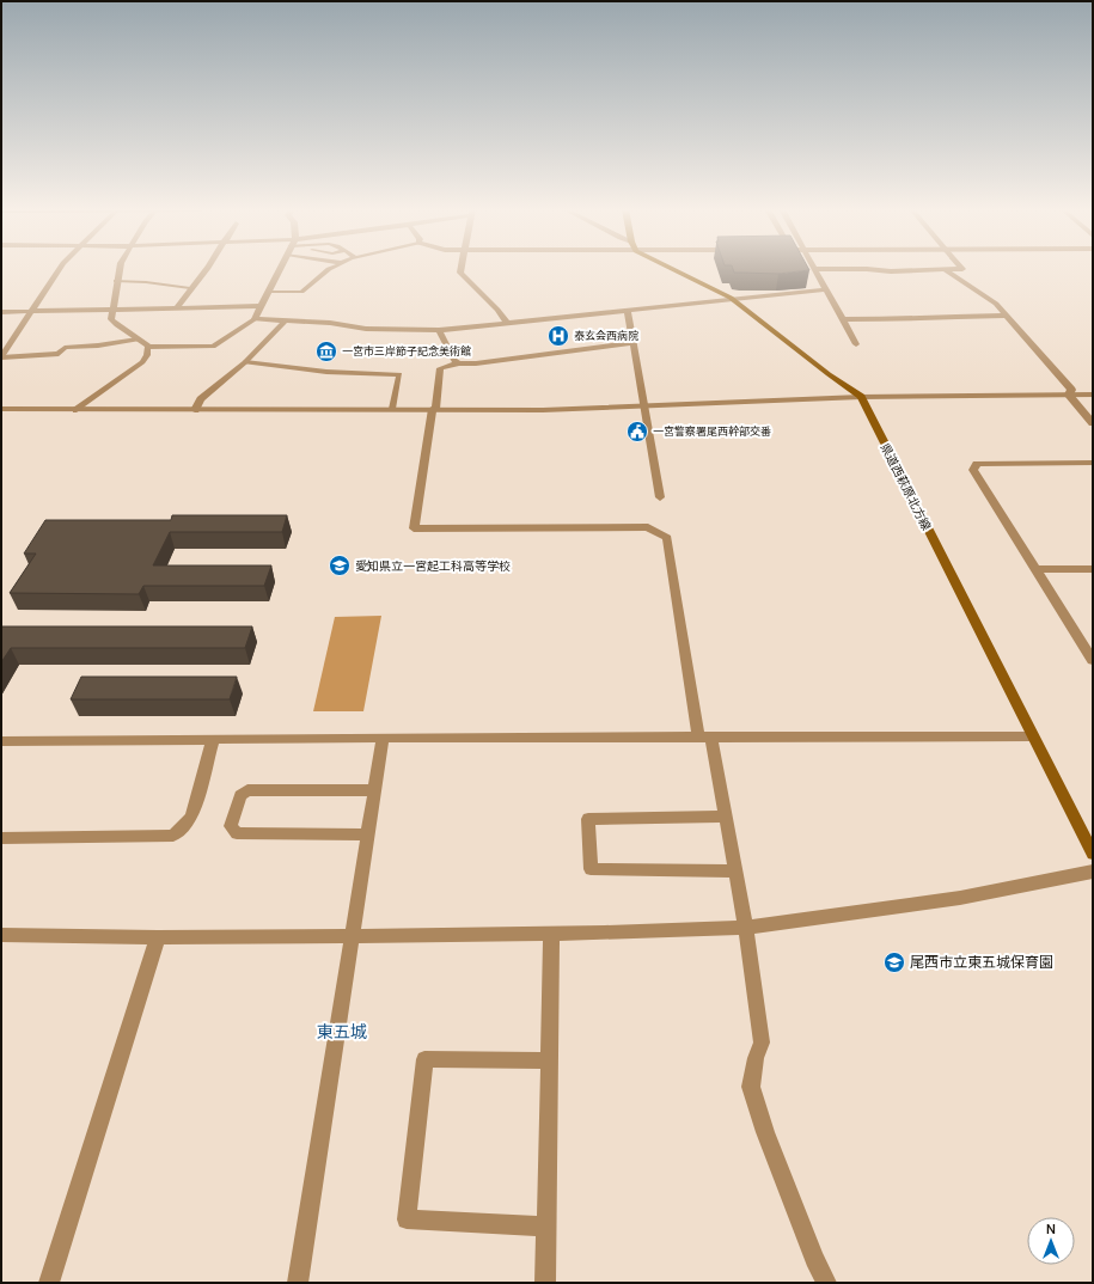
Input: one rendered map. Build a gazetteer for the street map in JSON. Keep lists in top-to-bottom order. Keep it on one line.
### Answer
{"streets":{"main road":["県道西萩原北方線"]},"districts":["東五城"],"places":{"hospital":["泰玄会西病院"],"museum":["一宮市三岸節子記念美術館"],"public building":["一宮警察署尾西幹部交番"],"school or university":["愛知県立一宮起工科高等学校","尾西市立東五城保育園"]},"north":"top"}
